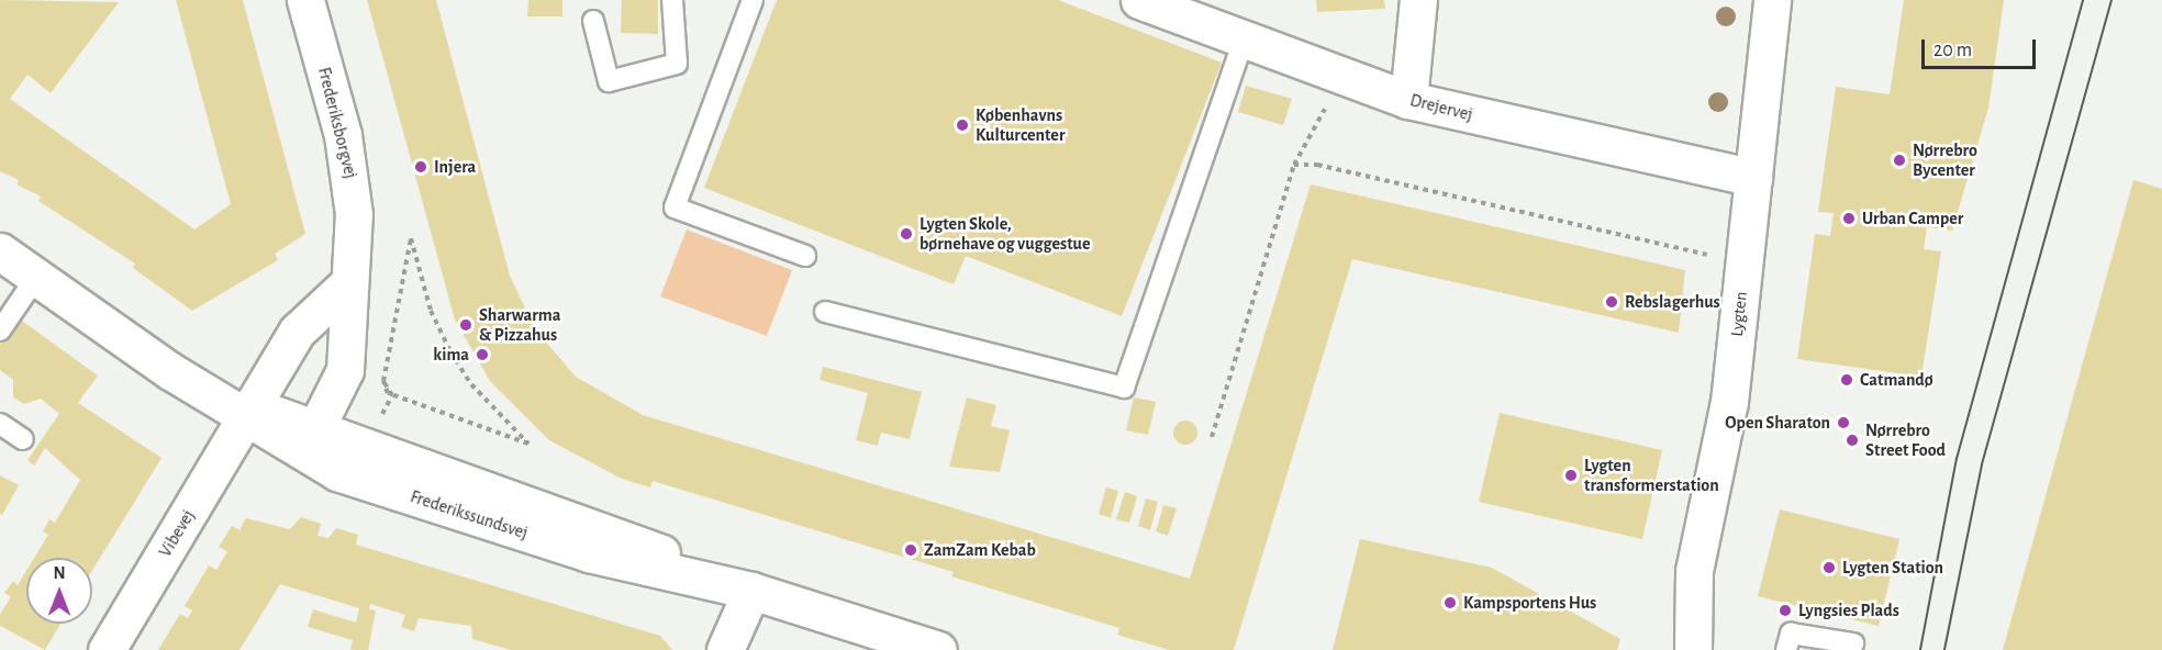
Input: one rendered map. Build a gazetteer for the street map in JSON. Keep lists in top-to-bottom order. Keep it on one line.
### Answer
{"streets":{"street":["Drejervej","Frederiksborgvej","Lygten","Frederikssundsvej","Vibevej"]},"crossings":[["Drejervej","Lygten"],["Frederiksborgvej","Frederikssundsvej"],["Frederikssundsvej","Vibevej"]],"places":["Københavns Kulturcenter","Nørrebro Bycenter","Injera","Urban Camper","Lygten Skole, børnehave og vuggestue","Rebslagerhus","Sharwarma & Pizzahus","kima","Catmandø","Open Sharaton","Nørrebro Street Food","Lygten transformerstation","ZamZam Kebab","Lygten Station","Kampsportens Hus","Lyngsies Plads"],"scale_bar":"20 m","north":"top"}
